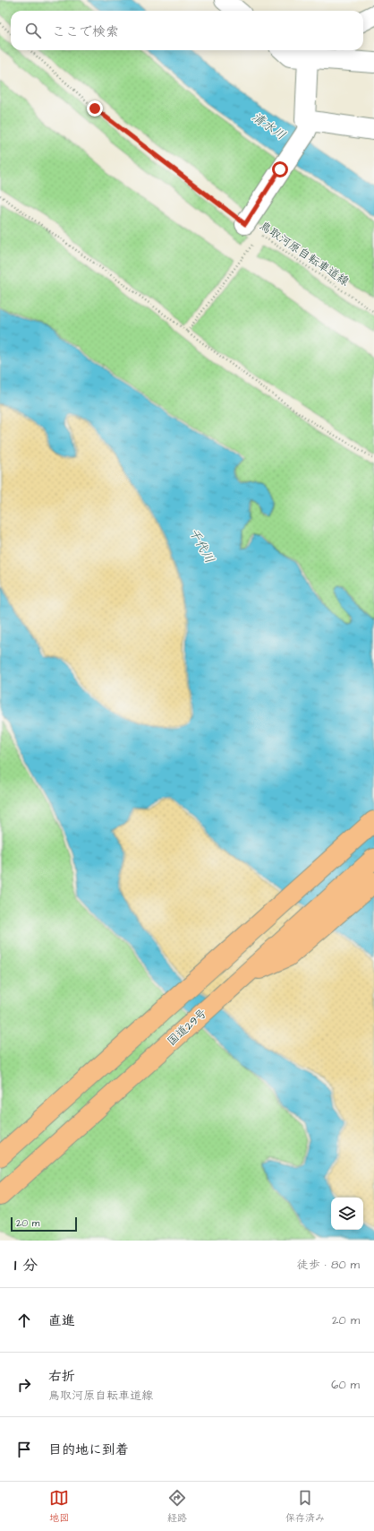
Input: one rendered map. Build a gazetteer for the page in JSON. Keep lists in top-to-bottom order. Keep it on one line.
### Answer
{"streets":{"highway":["国道29号"],"path":["鳥取河原自転車道線"]},"water":["清水川","千代川"],"scale_bar":"20 m","page":{"search":"ここで検索","scale":"20 m","heading":["1 分","徒歩 · 80 m"],"list":[["直進","20 m"],["右折","鳥取河原自転車道線","60 m"],"目的地に到着"],"nav":["地図","経路","保存済み"]}}
